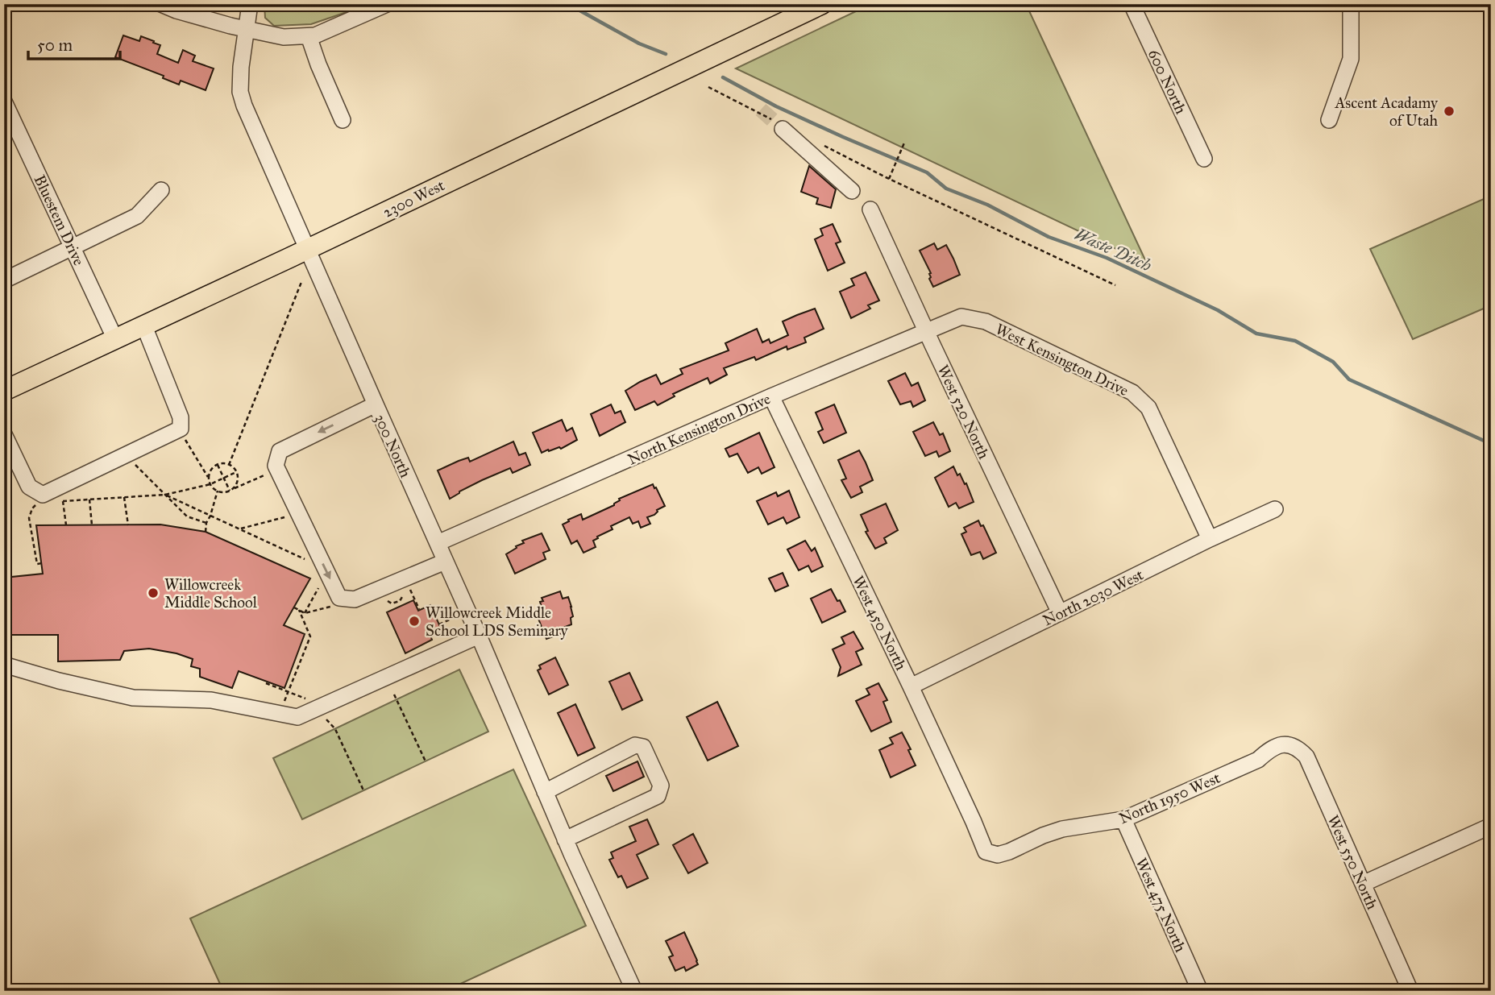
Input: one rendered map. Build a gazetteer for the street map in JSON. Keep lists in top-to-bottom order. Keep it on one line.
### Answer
{"streets":{"main road":["2300 West"],"street":["600 North","Bluestem Drive","West Kensington Drive","West 520 North","North Kensington Drive","300 North","North 2030 West","West 450 North","North 1950 West","West 550 North","West 475 North"]},"crossings":[["2300 West","Bluestem Drive"],["2300 West","300 North"],["West Kensington Drive","North Kensington Drive"],["West Kensington Drive","North 2030 West"],["West 520 North","North Kensington Drive"],["West 520 North","North 2030 West"],["North Kensington Drive","300 North"],["North Kensington Drive","West 450 North"],["North 2030 West","West 450 North"],["West 450 North","North 1950 West"],["North 1950 West","West 550 North"],["North 1950 West","West 475 North"]],"water":["Waste Ditch"],"places":["Ascent Acadamy of Utah","Willowcreek Middle School","Willowcreek Middle School LDS Seminary"],"scale_bar":"50 m"}
